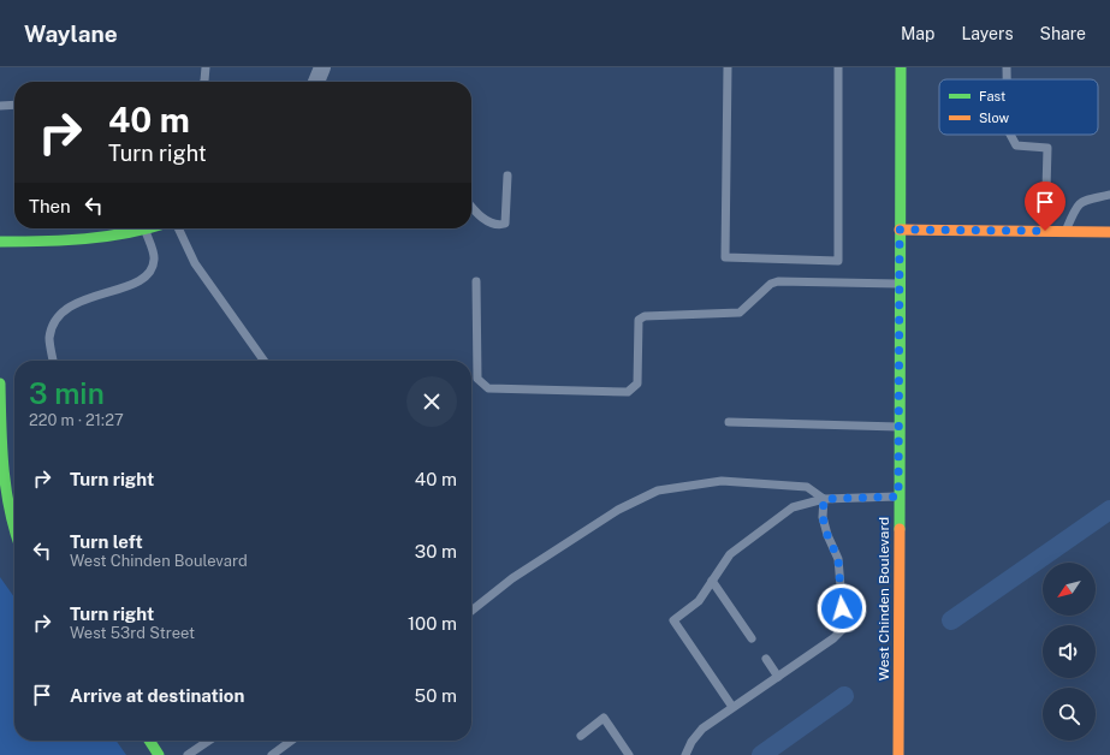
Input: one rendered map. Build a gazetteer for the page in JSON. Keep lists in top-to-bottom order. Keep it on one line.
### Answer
{"streets":{"main road":["West Chinden Boulevard"]},"legend":["Fast","Slow"],"north":"bottom left","page":{"header":"Waylane","nav":["Map","Layers","Share"],"turn":["40 m","Turn right"],"then":"Then","heading":["3 min","220 m · 21:27"],"list":[{"name":"Turn right","value":"40 m"},{"name":"Turn left","note":"West Chinden Boulevard","value":"30 m"},{"name":"Turn right","note":"West 53rd Street","value":"100 m"},{"name":"Arrive at destination","value":"50 m"}]}}
